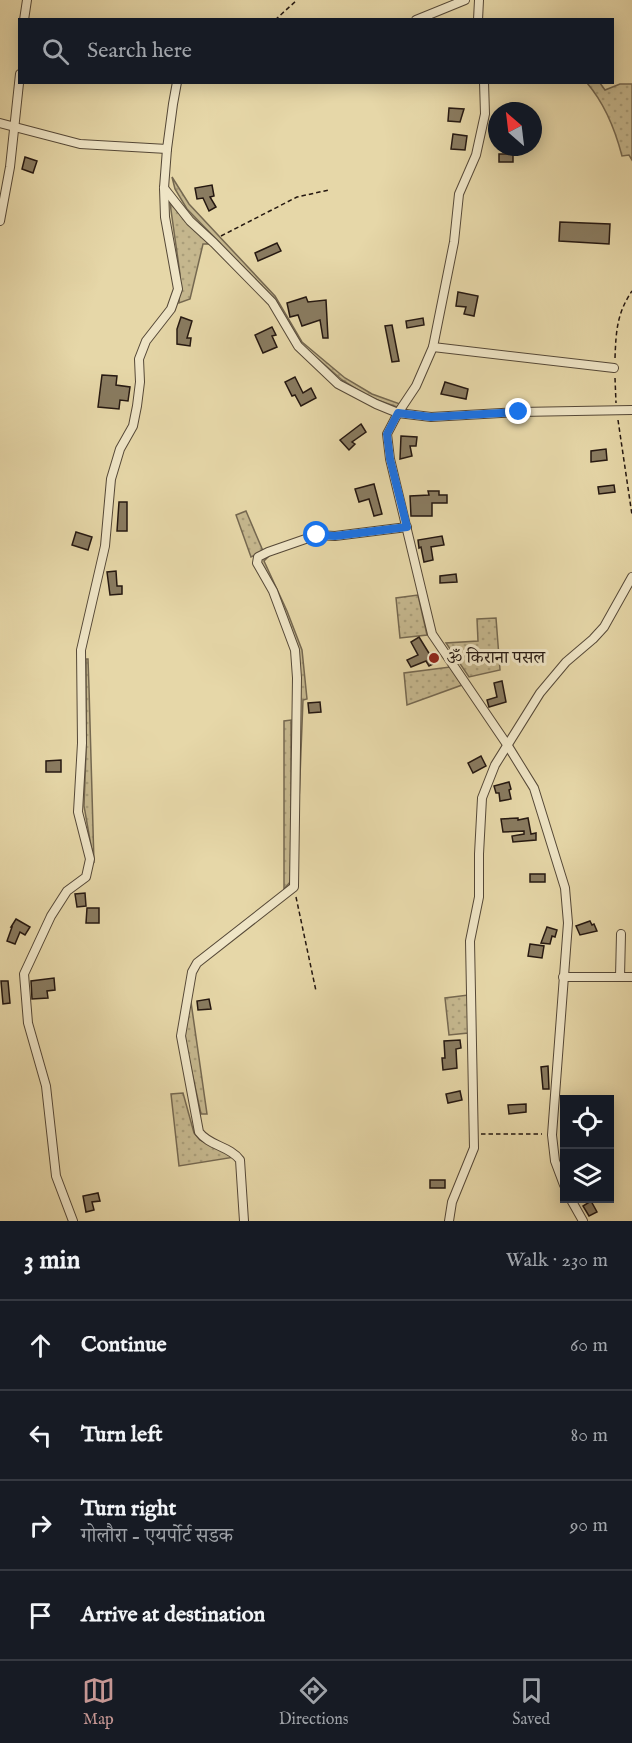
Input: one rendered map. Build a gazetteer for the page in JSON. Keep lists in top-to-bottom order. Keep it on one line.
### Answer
{"places":["ॐ किराना पसल"],"north":"top left","page":{"search":"Search here","heading":["3 min","Walk · 230 m"],"list":[["Continue","60 m"],["Turn left","80 m"],["Turn right","गोलौरा - एयर्पोर्ट सडक","90 m"],"Arrive at destination"],"nav":["Map","Directions","Saved"]}}
